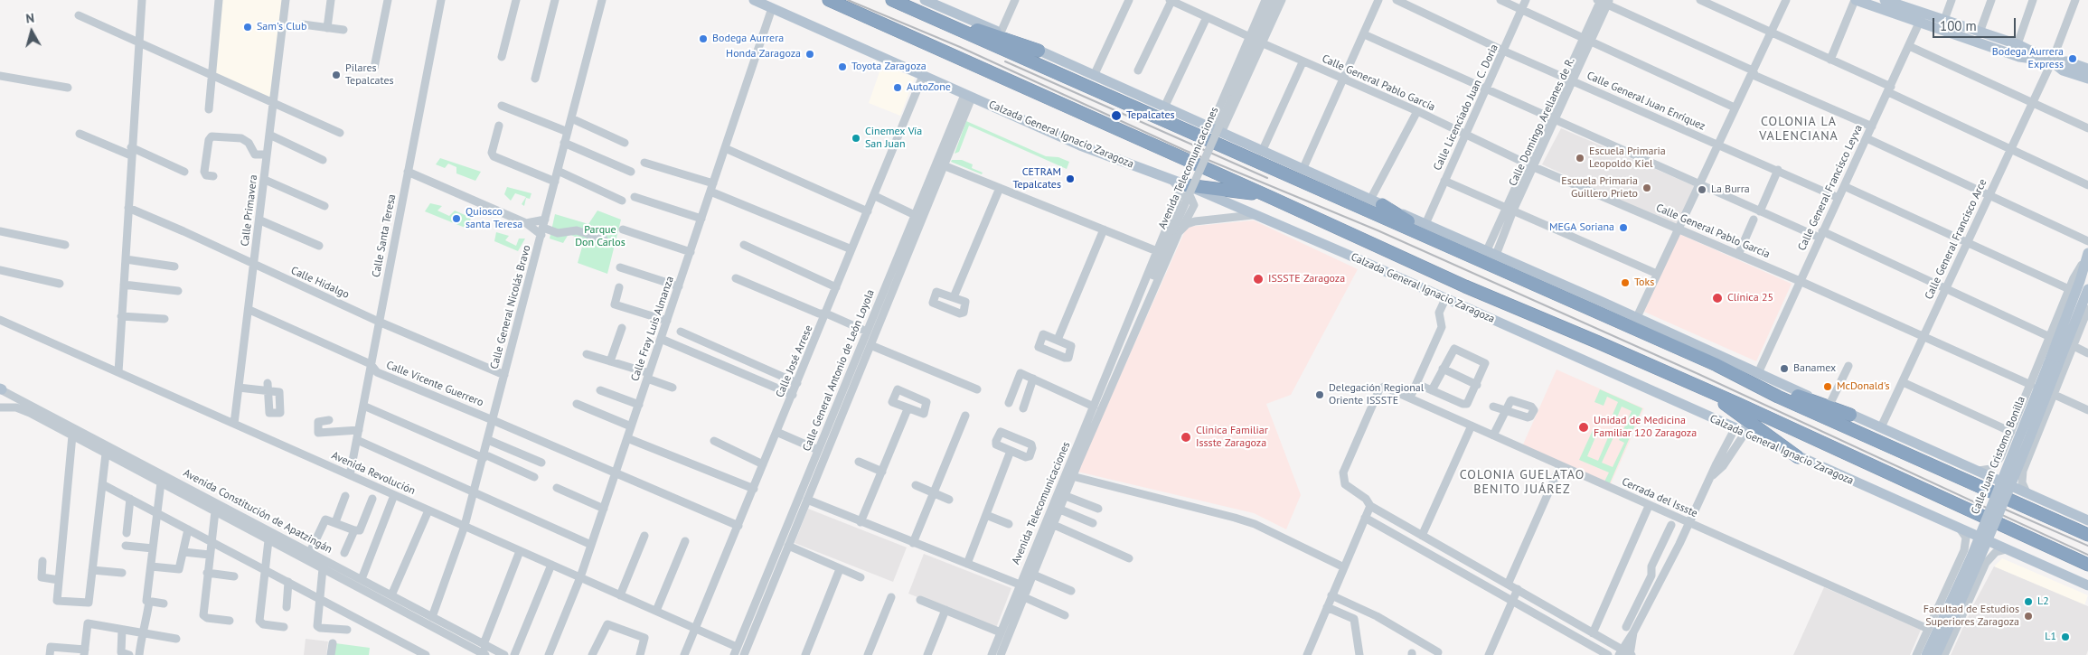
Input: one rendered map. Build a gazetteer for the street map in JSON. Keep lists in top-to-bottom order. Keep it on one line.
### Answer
{"streets":{"highway":["Calzada General Ignacio Zaragoza"],"main road":["Calle Juan Cristomo Bonilla"],"street":["Calle General Pablo García","Calle General Juan Enríquez","Calle Licenciado Juan C. Doria","Calle Domingo Arellanes de R.","Avenida Telecomunicaciones","Calle General Francisco Leyva","Calle Primavera","Calle Santa Teresa","Calle General Francisco Arce","Calle Hidalgo","Calle General Nicolás Bravo","Calle Fray Luis Almanza","Calle José Arrese","Calle General Antonio de León Loyola","Calle Vicente Guerrero","Avenida Revolución","Cerrada del Issste","Avenida Constitución de Apatzingán"]},"crossings":[["Calle General Pablo García","Calle Licenciado Juan C. Doria"],["Calle General Pablo García","Calle Domingo Arellanes de R."],["Calle General Pablo García","Calle General Francisco Leyva"],["Calle General Pablo García","Calle General Francisco Arce"],["Calle General Pablo García","Calle Juan Cristomo Bonilla"],["Calle General Juan Enríquez","Calle Licenciado Juan C. Doria"],["Calle General Juan Enríquez","Calle Domingo Arellanes de R."],["Calle General Juan Enríquez","Calle General Francisco Leyva"],["Calzada General Ignacio Zaragoza","Avenida Telecomunicaciones"],["Calzada General Ignacio Zaragoza","Calle Fray Luis Almanza"],["Calzada General Ignacio Zaragoza","Calle José Arrese"],["Calzada General Ignacio Zaragoza","Calle General Antonio de León Loyola"],["Calle Primavera","Calle Hidalgo"],["Calle Primavera","Calle Vicente Guerrero"],["Calle Primavera","Avenida Revolución"],["Calle Santa Teresa","Calle Hidalgo"],["Calle Santa Teresa","Calle Vicente Guerrero"],["Calle Santa Teresa","Avenida Revolución"],["Calle Hidalgo","Calle General Nicolás Bravo"],["Calle General Nicolás Bravo","Calle Vicente Guerrero"],["Calle General Nicolás Bravo","Avenida Revolución"],["Calle General Nicolás Bravo","Avenida Constitución de Apatzingán"],["Calle Fray Luis Almanza","Calle Vicente Guerrero"],["Calle Fray Luis Almanza","Avenida Revolución"],["Calle José Arrese","Calle Vicente Guerrero"],["Calle José Arrese","Avenida Revolución"],["Calle General Antonio de León Loyola","Avenida Revolución"]],"districts":["COLONIA LA VALENCIANA","COLONIA GUELATAO BENITO JUÁREZ"],"parks":["Parque Don Carlos"],"places":["Sam's Club","Bodega Aurrera","Honda Zaragoza","Bodega Aurrera Express","Toyota Zaragoza","Pilares Tepalcates","AutoZone","Tepalcates","Cinemex Vía San Juan","Escuela Primaria Leopoldo Kiel","CETRAM Tepalcates","Escuela Primaria Guillero Prieto","La Burra","Quiosco santa Teresa","MEGA Soriana","ISSSTE Zaragoza","Toks","Clínica 25","Banamex","McDonald's","Delegación Regional Oriente ISSSTE","Unidad de Medicina Familiar 120 Zaragoza","Clinica Familiar Issste Zaragoza","L2","Facultad de Estudios Superiores Zaragoza","L1"],"scale_bar":"100 m","north":"top"}
